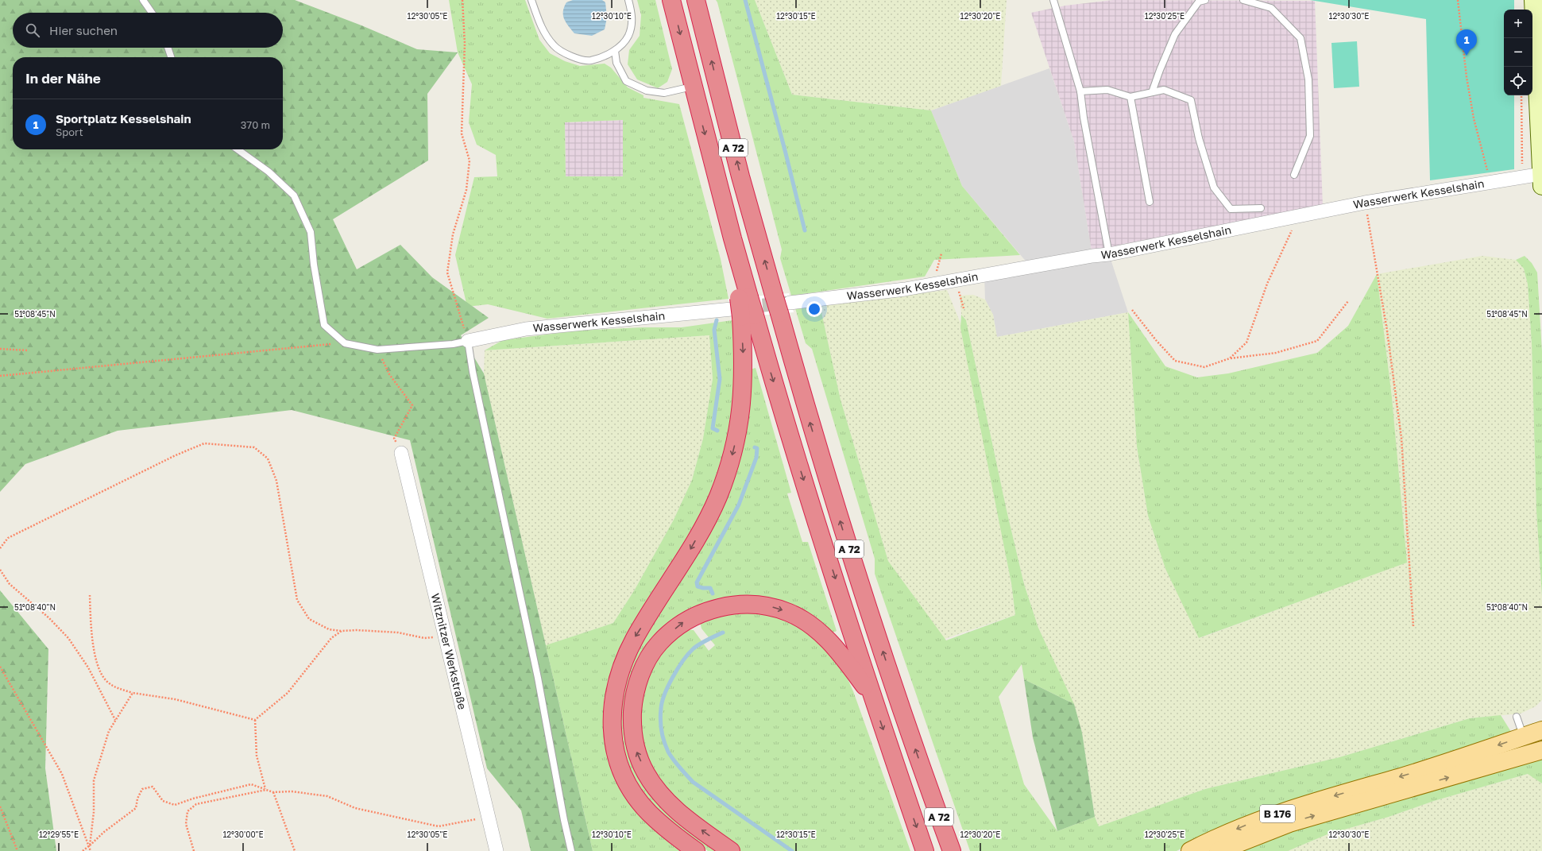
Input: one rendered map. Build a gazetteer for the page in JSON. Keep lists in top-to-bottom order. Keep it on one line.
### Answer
{"streets":{"highway":["A 72"],"main road":["B 176"],"street":["Wasserwerk Kesselshain","Witznitzer Werkstraße"]},"crossings":[["A 72","Wasserwerk Kesselshain"]],"page":{"map_buttons":["+","−"],"search":"Hier suchen","pins":"1","heading":"In der Nähe","list":[{"mark":"1","name":"Sportplatz Kesselshain","note":"Sport","value":"370 m"}]},"coordinates":["12°30'05\"E","12°30'10\"E","12°30'15\"E","12°30'20\"E","12°30'25\"E","12°30'30\"E","51°08'45\"N","51°08'40\"N","12°29'55\"E","12°30'00\"E"]}
